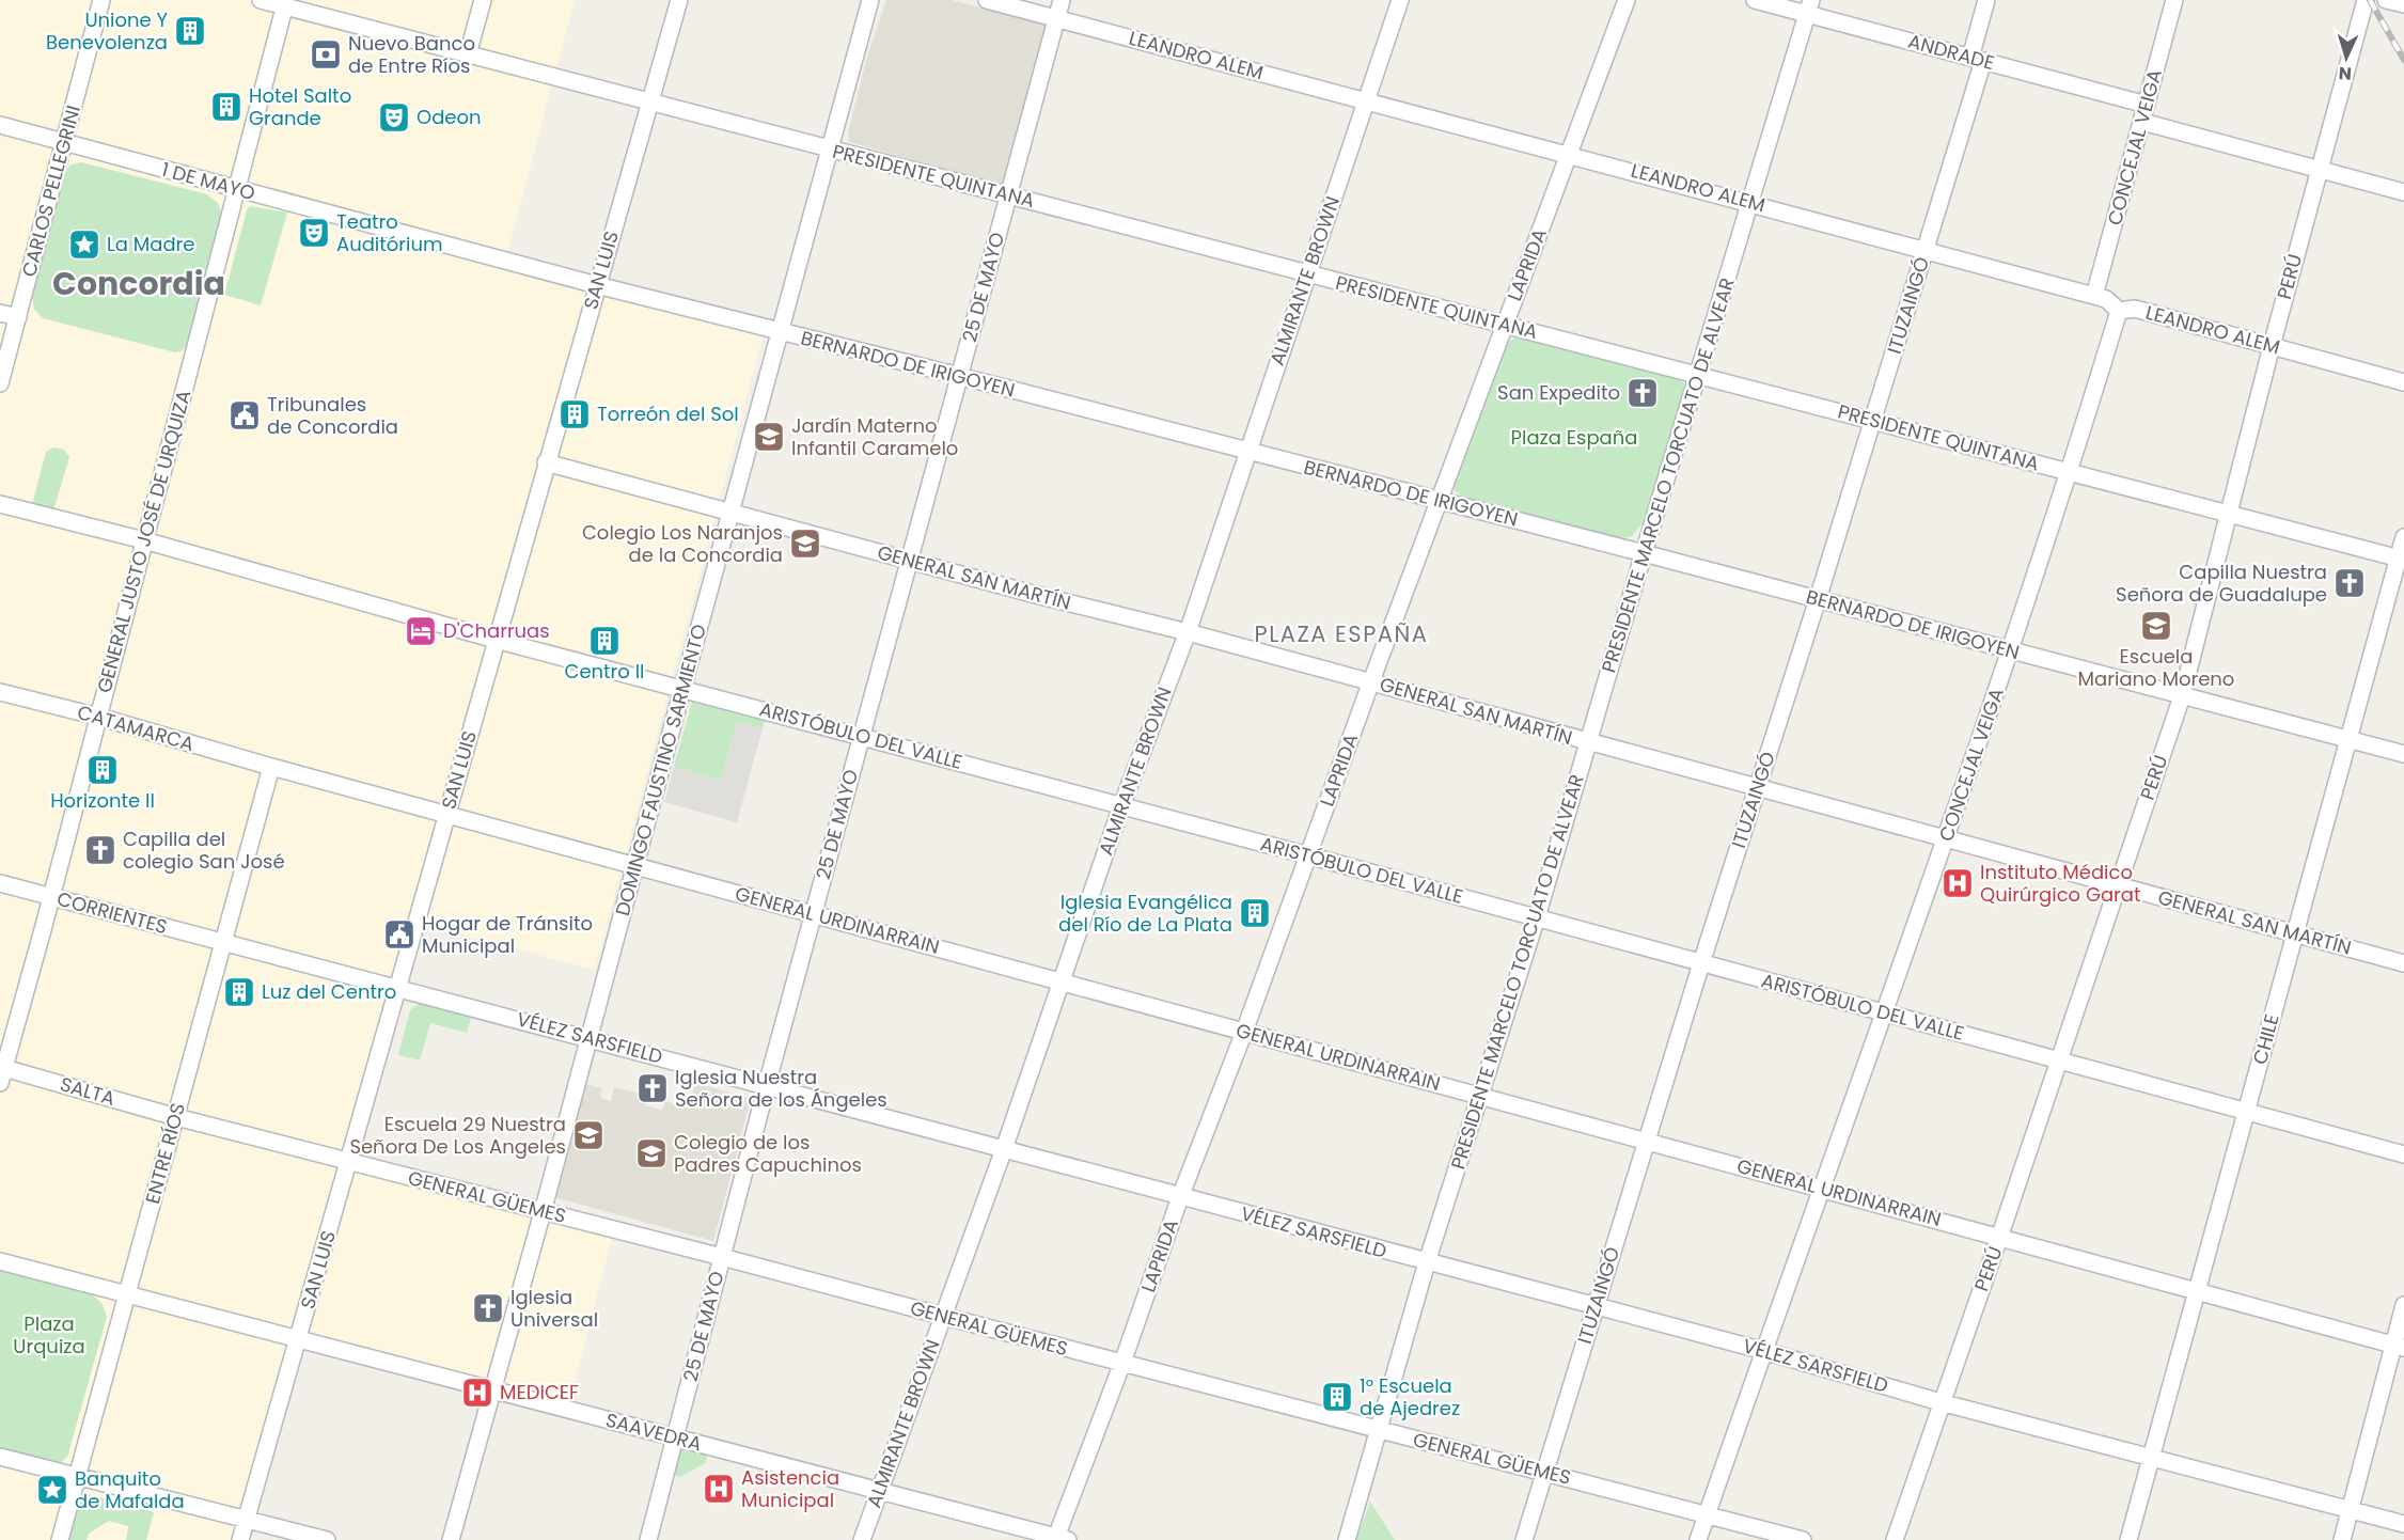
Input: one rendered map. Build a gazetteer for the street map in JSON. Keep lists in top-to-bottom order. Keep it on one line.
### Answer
{"streets":{"street":["ANDRADE","LEANDRO ALEM","CONCEJAL VEIGA","PRESIDENTE QUINTANA","1 DE MAYO","CARLOS PELLEGRINI","LAPRIDA","SAN LUIS","PERÚ","ALMIRANTE BROWN","25 DE MAYO","ITUZAINGÓ","BERNARDO DE IRIGOYEN","PRESIDENTE MARCELO TORCUATO DE ALVEAR","GENERAL JUSTO JOSÉ DE URQUIZA","GENERAL SAN MARTÍN","CATAMARCA","ARISTÓBULO DEL VALLE","DOMINGO FAUSTINO SARMIENTO","CORRIENTES","GENERAL URDINARRAIN","VÉLEZ SARSFIELD","CHILE","SALTA","ENTRE RÍOS","GENERAL GÜEMES","SAAVEDRA"]},"crossings":[["ANDRADE","CONCEJAL VEIGA"],["ANDRADE","ITUZAINGÓ"],["ANDRADE","PRESIDENTE MARCELO TORCUATO DE ALVEAR"],["LEANDRO ALEM","CONCEJAL VEIGA"],["LEANDRO ALEM","LAPRIDA"],["LEANDRO ALEM","PERÚ"],["LEANDRO ALEM","ALMIRANTE BROWN"],["LEANDRO ALEM","25 DE MAYO"],["LEANDRO ALEM","ITUZAINGÓ"],["LEANDRO ALEM","PRESIDENTE MARCELO TORCUATO DE ALVEAR"],["CONCEJAL VEIGA","PRESIDENTE QUINTANA"],["CONCEJAL VEIGA","BERNARDO DE IRIGOYEN"],["CONCEJAL VEIGA","GENERAL SAN MARTÍN"],["CONCEJAL VEIGA","ARISTÓBULO DEL VALLE"],["CONCEJAL VEIGA","GENERAL URDINARRAIN"],["CONCEJAL VEIGA","VÉLEZ SARSFIELD"],["CONCEJAL VEIGA","GENERAL GÜEMES"],["PRESIDENTE QUINTANA","LAPRIDA"],["PRESIDENTE QUINTANA","SAN LUIS"],["PRESIDENTE QUINTANA","PERÚ"],["PRESIDENTE QUINTANA","ALMIRANTE BROWN"],["PRESIDENTE QUINTANA","25 DE MAYO"],["PRESIDENTE QUINTANA","ITUZAINGÓ"],["PRESIDENTE QUINTANA","PRESIDENTE MARCELO TORCUATO DE ALVEAR"],["PRESIDENTE QUINTANA","GENERAL JUSTO JOSÉ DE URQUIZA"],["PRESIDENTE QUINTANA","DOMINGO FAUSTINO SARMIENTO"],["PRESIDENTE QUINTANA","CHILE"],["1 DE MAYO","CARLOS PELLEGRINI"],["1 DE MAYO","BERNARDO DE IRIGOYEN"],["1 DE MAYO","GENERAL JUSTO JOSÉ DE URQUIZA"],["LAPRIDA","BERNARDO DE IRIGOYEN"],["LAPRIDA","GENERAL SAN MARTÍN"],["LAPRIDA","ARISTÓBULO DEL VALLE"],["LAPRIDA","GENERAL URDINARRAIN"],["LAPRIDA","VÉLEZ SARSFIELD"],["LAPRIDA","GENERAL GÜEMES"],["LAPRIDA","SAAVEDRA"],["SAN LUIS","BERNARDO DE IRIGOYEN"],["SAN LUIS","GENERAL SAN MARTÍN"],["SAN LUIS","ARISTÓBULO DEL VALLE"],["SAN LUIS","GENERAL URDINARRAIN"],["SAN LUIS","VÉLEZ SARSFIELD"],["SAN LUIS","GENERAL GÜEMES"],["SAN LUIS","SAAVEDRA"],["PERÚ","BERNARDO DE IRIGOYEN"],["PERÚ","GENERAL SAN MARTÍN"],["PERÚ","ARISTÓBULO DEL VALLE"],["PERÚ","GENERAL URDINARRAIN"],["PERÚ","VÉLEZ SARSFIELD"],["ALMIRANTE BROWN","BERNARDO DE IRIGOYEN"],["ALMIRANTE BROWN","GENERAL SAN MARTÍN"],["ALMIRANTE BROWN","ARISTÓBULO DEL VALLE"],["ALMIRANTE BROWN","GENERAL URDINARRAIN"],["ALMIRANTE BROWN","VÉLEZ SARSFIELD"],["ALMIRANTE BROWN","GENERAL GÜEMES"],["ALMIRANTE BROWN","SAAVEDRA"],["25 DE MAYO","BERNARDO DE IRIGOYEN"],["25 DE MAYO","GENERAL SAN MARTÍN"],["25 DE MAYO","ARISTÓBULO DEL VALLE"],["25 DE MAYO","GENERAL URDINARRAIN"],["25 DE MAYO","VÉLEZ SARSFIELD"],["25 DE MAYO","GENERAL GÜEMES"],["25 DE MAYO","SAAVEDRA"],["ITUZAINGÓ","BERNARDO DE IRIGOYEN"],["ITUZAINGÓ","GENERAL SAN MARTÍN"],["ITUZAINGÓ","ARISTÓBULO DEL VALLE"],["ITUZAINGÓ","GENERAL URDINARRAIN"],["ITUZAINGÓ","VÉLEZ SARSFIELD"],["ITUZAINGÓ","GENERAL GÜEMES"],["BERNARDO DE IRIGOYEN","PRESIDENTE MARCELO TORCUATO DE ALVEAR"],["BERNARDO DE IRIGOYEN","DOMINGO FAUSTINO SARMIENTO"],["BERNARDO DE IRIGOYEN","CHILE"],["PRESIDENTE MARCELO TORCUATO DE ALVEAR","GENERAL SAN MARTÍN"],["PRESIDENTE MARCELO TORCUATO DE ALVEAR","ARISTÓBULO DEL VALLE"],["PRESIDENTE MARCELO TORCUATO DE ALVEAR","GENERAL URDINARRAIN"],["PRESIDENTE MARCELO TORCUATO DE ALVEAR","VÉLEZ SARSFIELD"],["PRESIDENTE MARCELO TORCUATO DE ALVEAR","GENERAL GÜEMES"],["GENERAL JUSTO JOSÉ DE URQUIZA","CATAMARCA"],["GENERAL JUSTO JOSÉ DE URQUIZA","ARISTÓBULO DEL VALLE"],["GENERAL JUSTO JOSÉ DE URQUIZA","CORRIENTES"],["GENERAL JUSTO JOSÉ DE URQUIZA","SALTA"],["GENERAL SAN MARTÍN","DOMINGO FAUSTINO SARMIENTO"],["GENERAL SAN MARTÍN","CHILE"],["CATAMARCA","GENERAL URDINARRAIN"],["CATAMARCA","ENTRE RÍOS"],["ARISTÓBULO DEL VALLE","DOMINGO FAUSTINO SARMIENTO"],["ARISTÓBULO DEL VALLE","CHILE"],["DOMINGO FAUSTINO SARMIENTO","GENERAL URDINARRAIN"],["DOMINGO FAUSTINO SARMIENTO","VÉLEZ SARSFIELD"],["DOMINGO FAUSTINO SARMIENTO","GENERAL GÜEMES"],["DOMINGO FAUSTINO SARMIENTO","SAAVEDRA"],["CORRIENTES","VÉLEZ SARSFIELD"],["CORRIENTES","ENTRE RÍOS"],["GENERAL URDINARRAIN","CHILE"],["GENERAL URDINARRAIN","ENTRE RÍOS"],["VÉLEZ SARSFIELD","CHILE"],["VÉLEZ SARSFIELD","ENTRE RÍOS"],["SALTA","ENTRE RÍOS"],["SALTA","GENERAL GÜEMES"],["ENTRE RÍOS","GENERAL GÜEMES"],["ENTRE RÍOS","SAAVEDRA"]],"districts":["Concordia","PLAZA ESPAÑA"],"parks":["Plaza España","Plaza Urquiza"],"places":{"building":["Unione Y Benevolenza","Hotel Salto Grande","Torreón del Sol","Centro II","Horizonte II","Iglesia Evangélica del Río de La Plata","Luz del Centro","1° Escuela de Ajedrez"],"bank":["Nuevo Banco de Entre Ríos"],"theatre":["Odeon","Teatro Auditórium"],"place":["La Madre","Banquito de Mafalda"],"church":["San Expedito","Capilla Nuestra Señora de Guadalupe","Capilla del colegio San José","Iglesia Nuestra Señora de los Ángeles","Iglesia Universal"],"public building":["Tribunales de Concordia","Hogar de Tránsito Municipal"],"school or university":["Jardín Materno Infantil Caramelo","Colegio Los Naranjos de la Concordia","Escuela Mariano Moreno","Escuela 29 Nuestra Señora De Los Angeles","Colegio de los Padres Capuchinos"],"hotel":["D'Charruas"],"hospital":["Instituto Médico Quirúrgico Garat","MEDICEF","Asistencia Municipal"]},"north":"bottom"}
